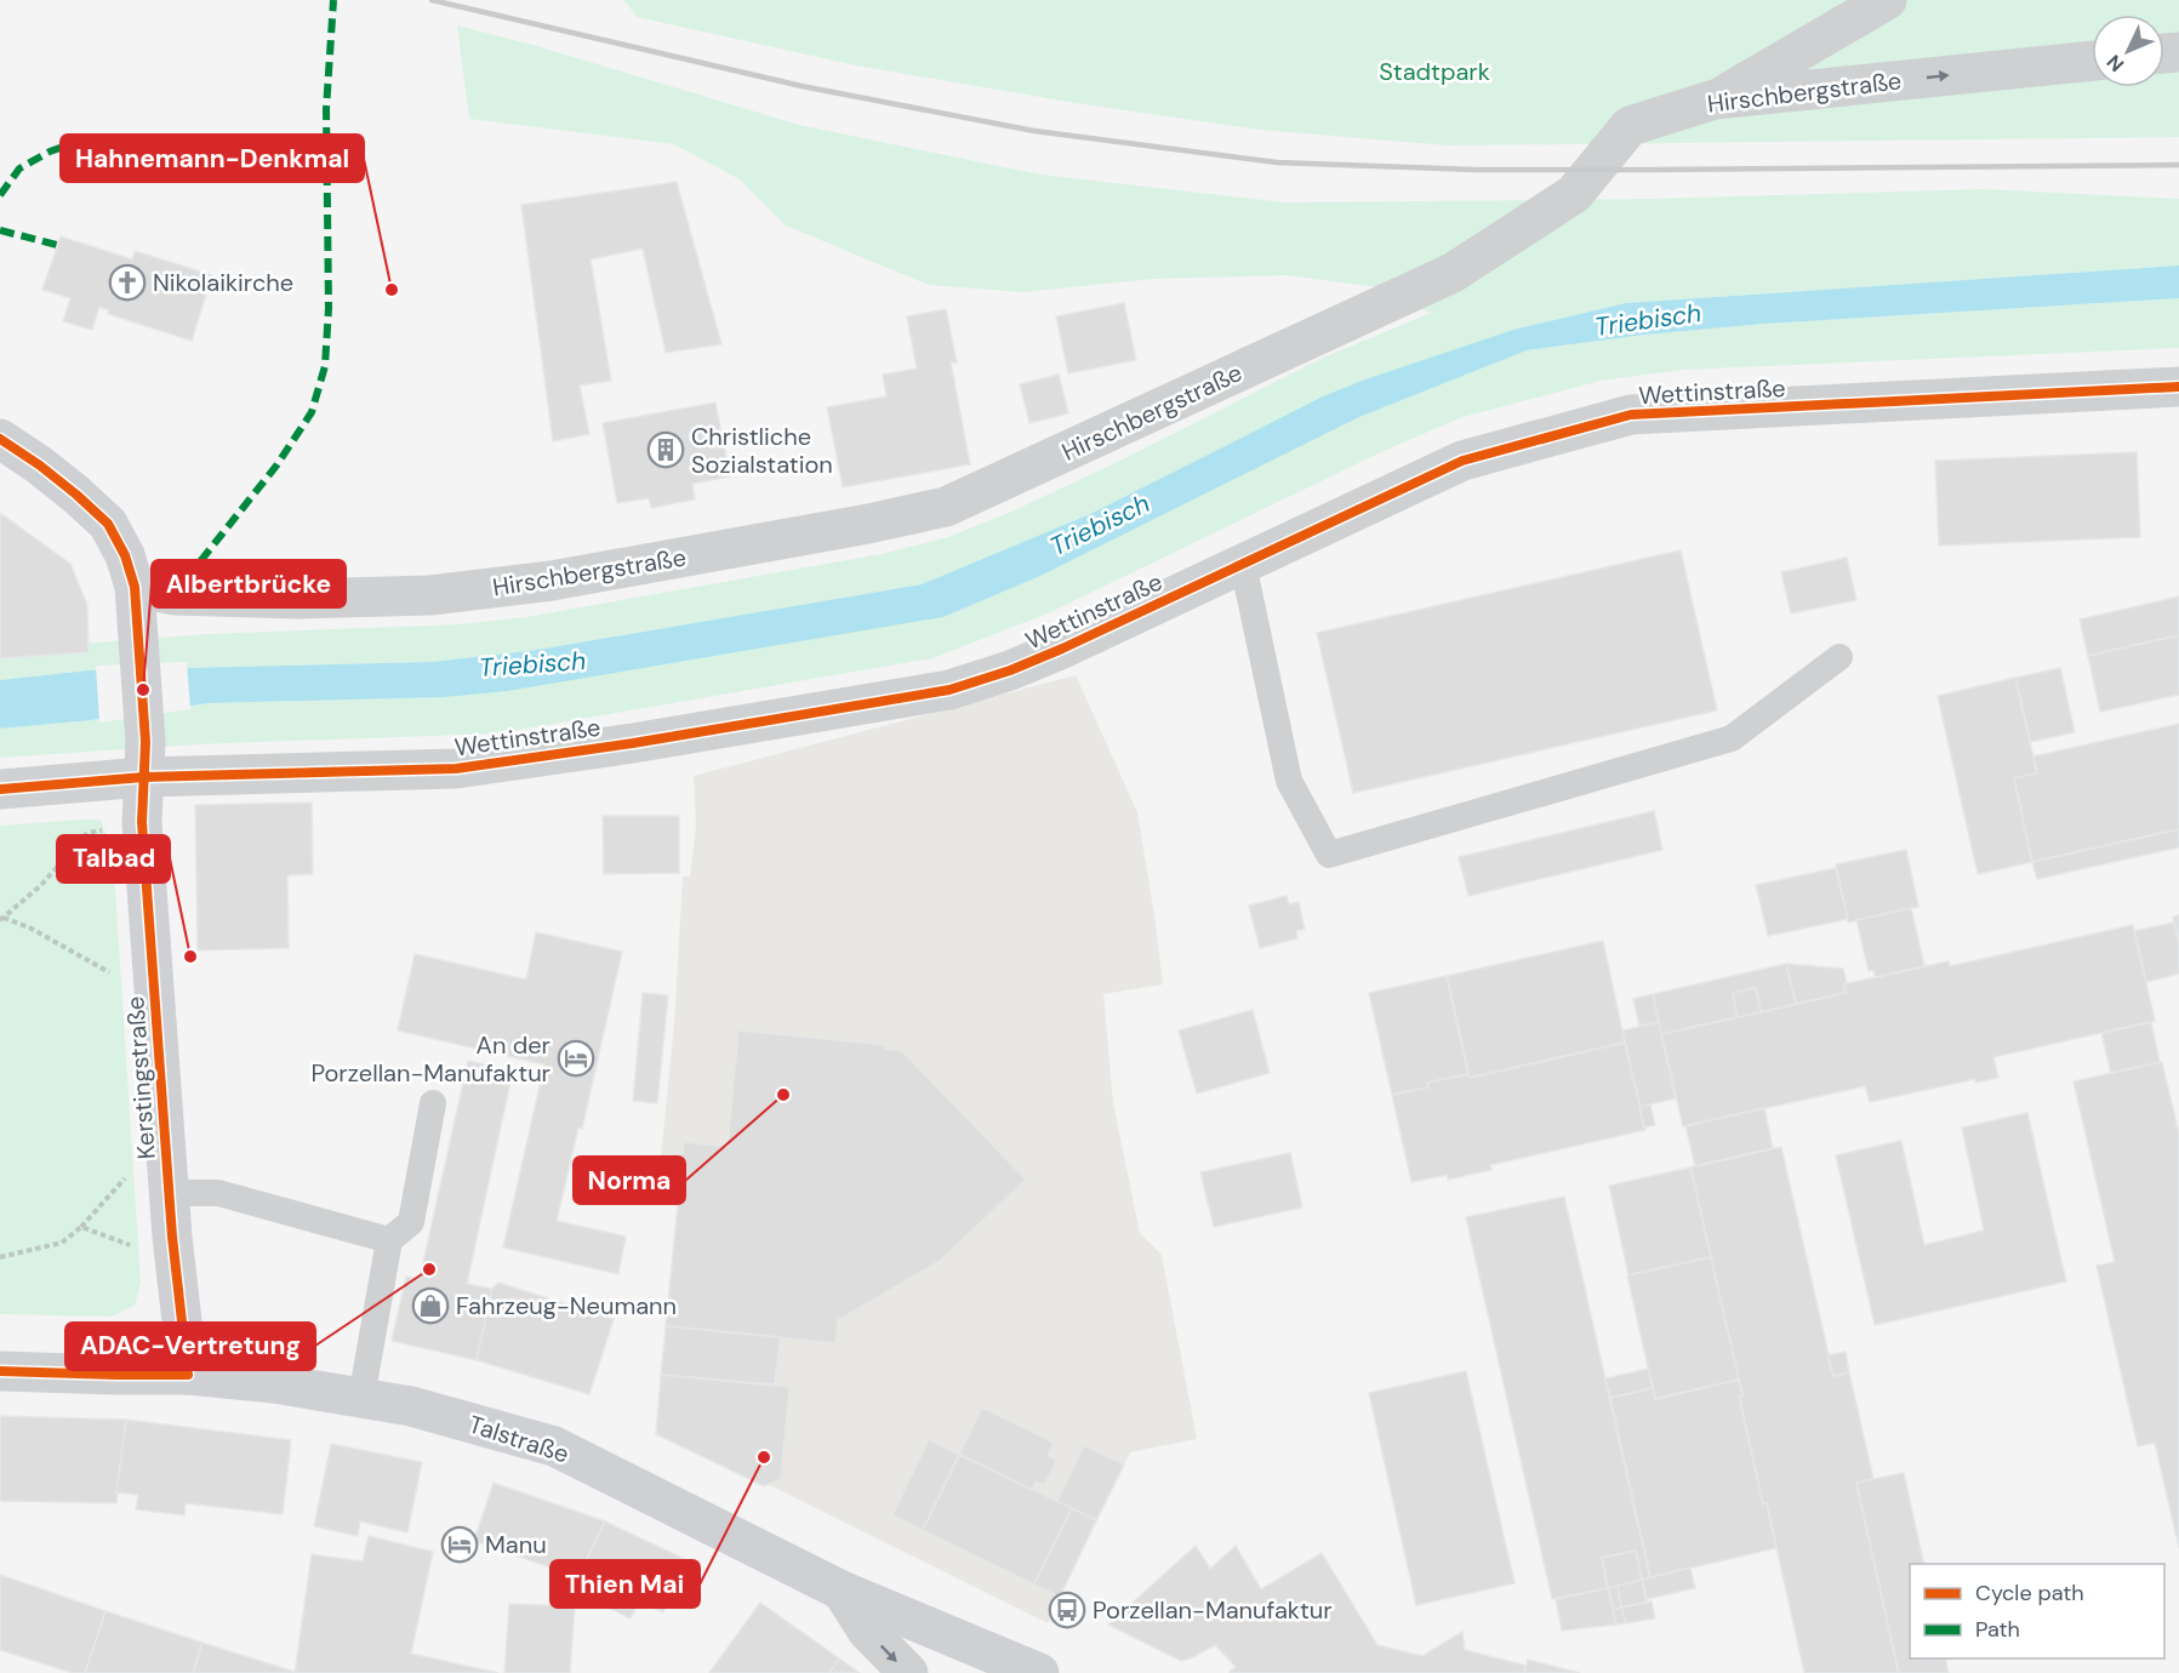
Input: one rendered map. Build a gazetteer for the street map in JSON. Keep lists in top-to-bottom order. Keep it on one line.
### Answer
{"streets":{"main road":["Kerstingstraße","Talstraße"],"street":["Hirschbergstraße","Wettinstraße"]},"crossings":[["Hirschbergstraße","Kerstingstraße"],["Wettinstraße","Kerstingstraße"],["Kerstingstraße","Talstraße"]],"water":["Triebisch"],"parks":["Stadtpark"],"places":{"church":["Nikolaikirche"],"other":["Hahnemann-Denkmal","Albertbrücke","Talbad","Norma","ADAC-Vertretung","Thien Mai"],"building":["Christliche Sozialstation"],"hotel":["An der Porzellan-Manufaktur","Manu"],"shop":["Fahrzeug-Neumann"],"bus stop":["Porzellan-Manufaktur"]},"legend":["Cycle path","Path"],"north":"bottom left"}
